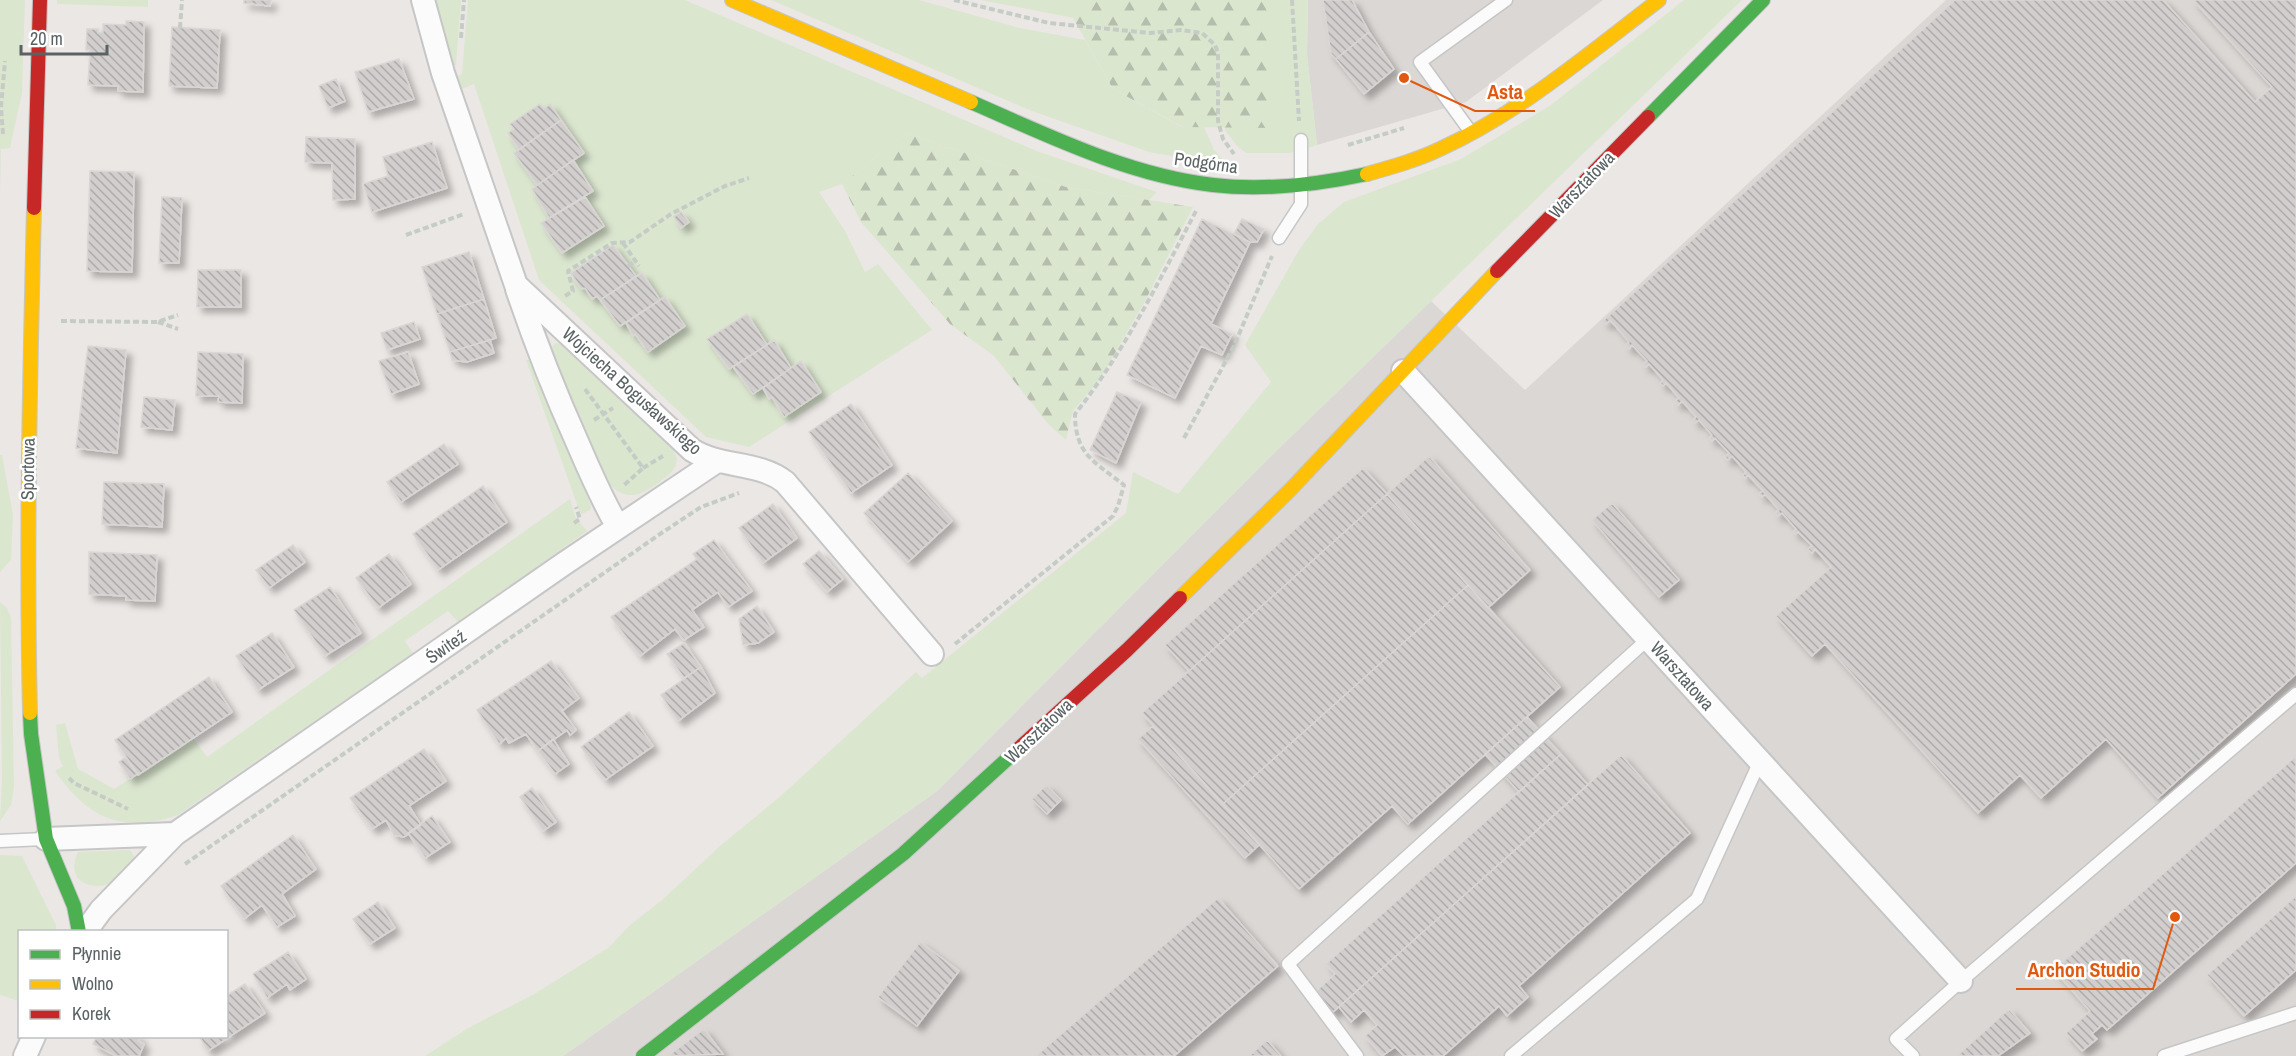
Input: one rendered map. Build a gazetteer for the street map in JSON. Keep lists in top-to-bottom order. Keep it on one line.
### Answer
{"streets":{"street":["Podgórna","Warsztatowa","Wojciecha Bogusławskiego","Sportowa","Świteź"]},"crossings":[["Wojciecha Bogusławskiego","Świteź"]],"places":["Asta","Archon Studio"],"legend":["Płynnie","Wolno","Korek"],"scale_bar":"20 m"}
